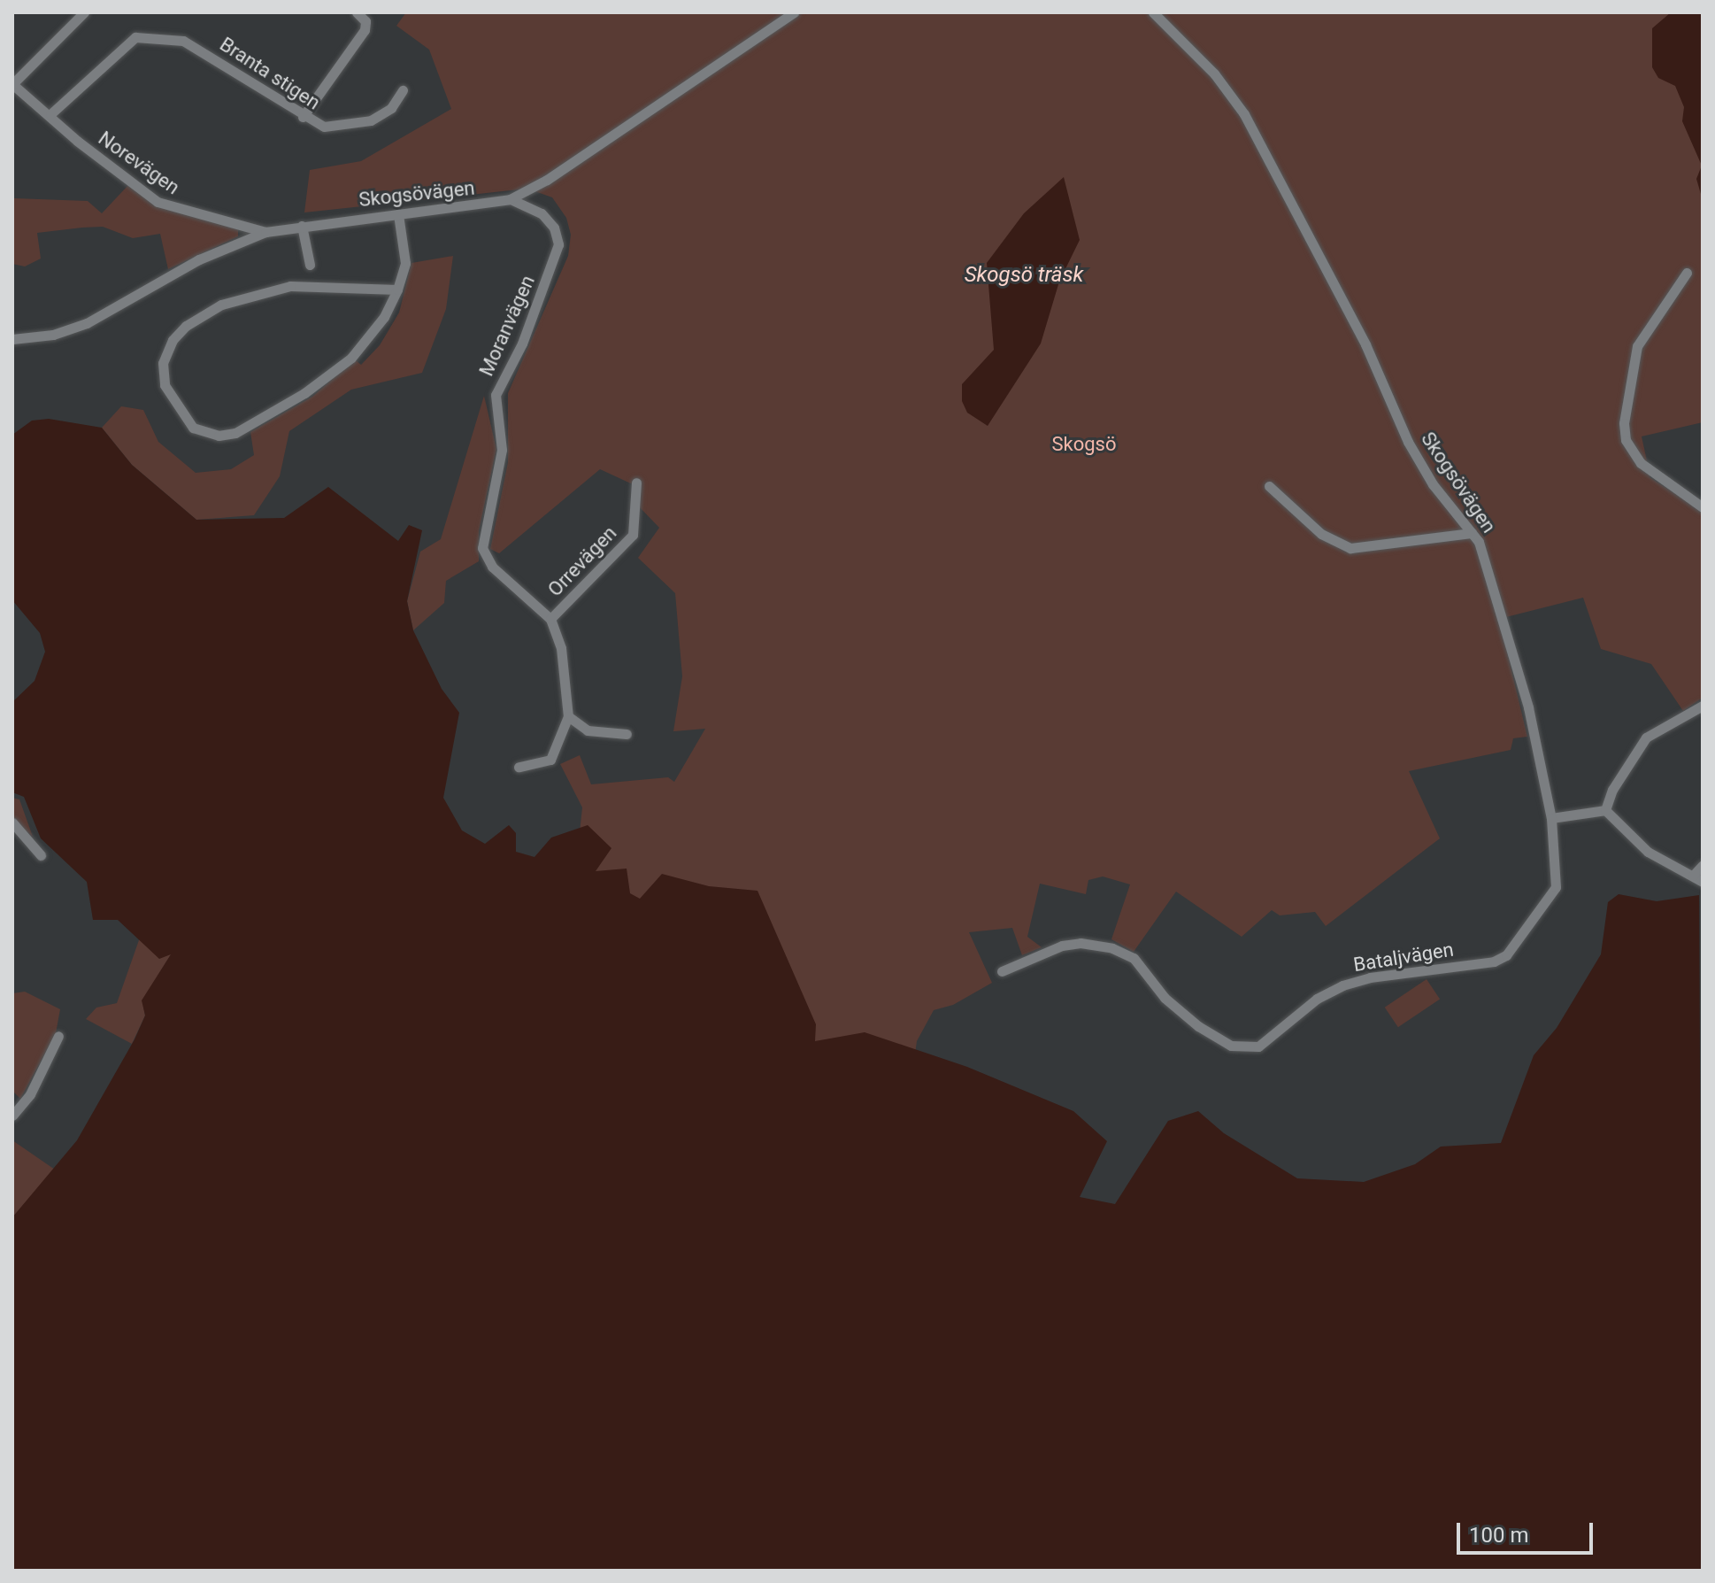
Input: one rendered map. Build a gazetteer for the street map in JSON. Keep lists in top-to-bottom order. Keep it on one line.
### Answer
{"streets":{"street":["Branta stigen","Norevägen","Skogsövägen","Moranvägen","Orrevägen","Bataljvägen"]},"crossings":[["Branta stigen","Norevägen"],["Norevägen","Skogsövägen"],["Skogsövägen","Moranvägen"],["Skogsövägen","Bataljvägen"],["Moranvägen","Orrevägen"]],"water":["Skogsö träsk"],"parks":["Skogsö"],"scale_bar":"100 m"}
